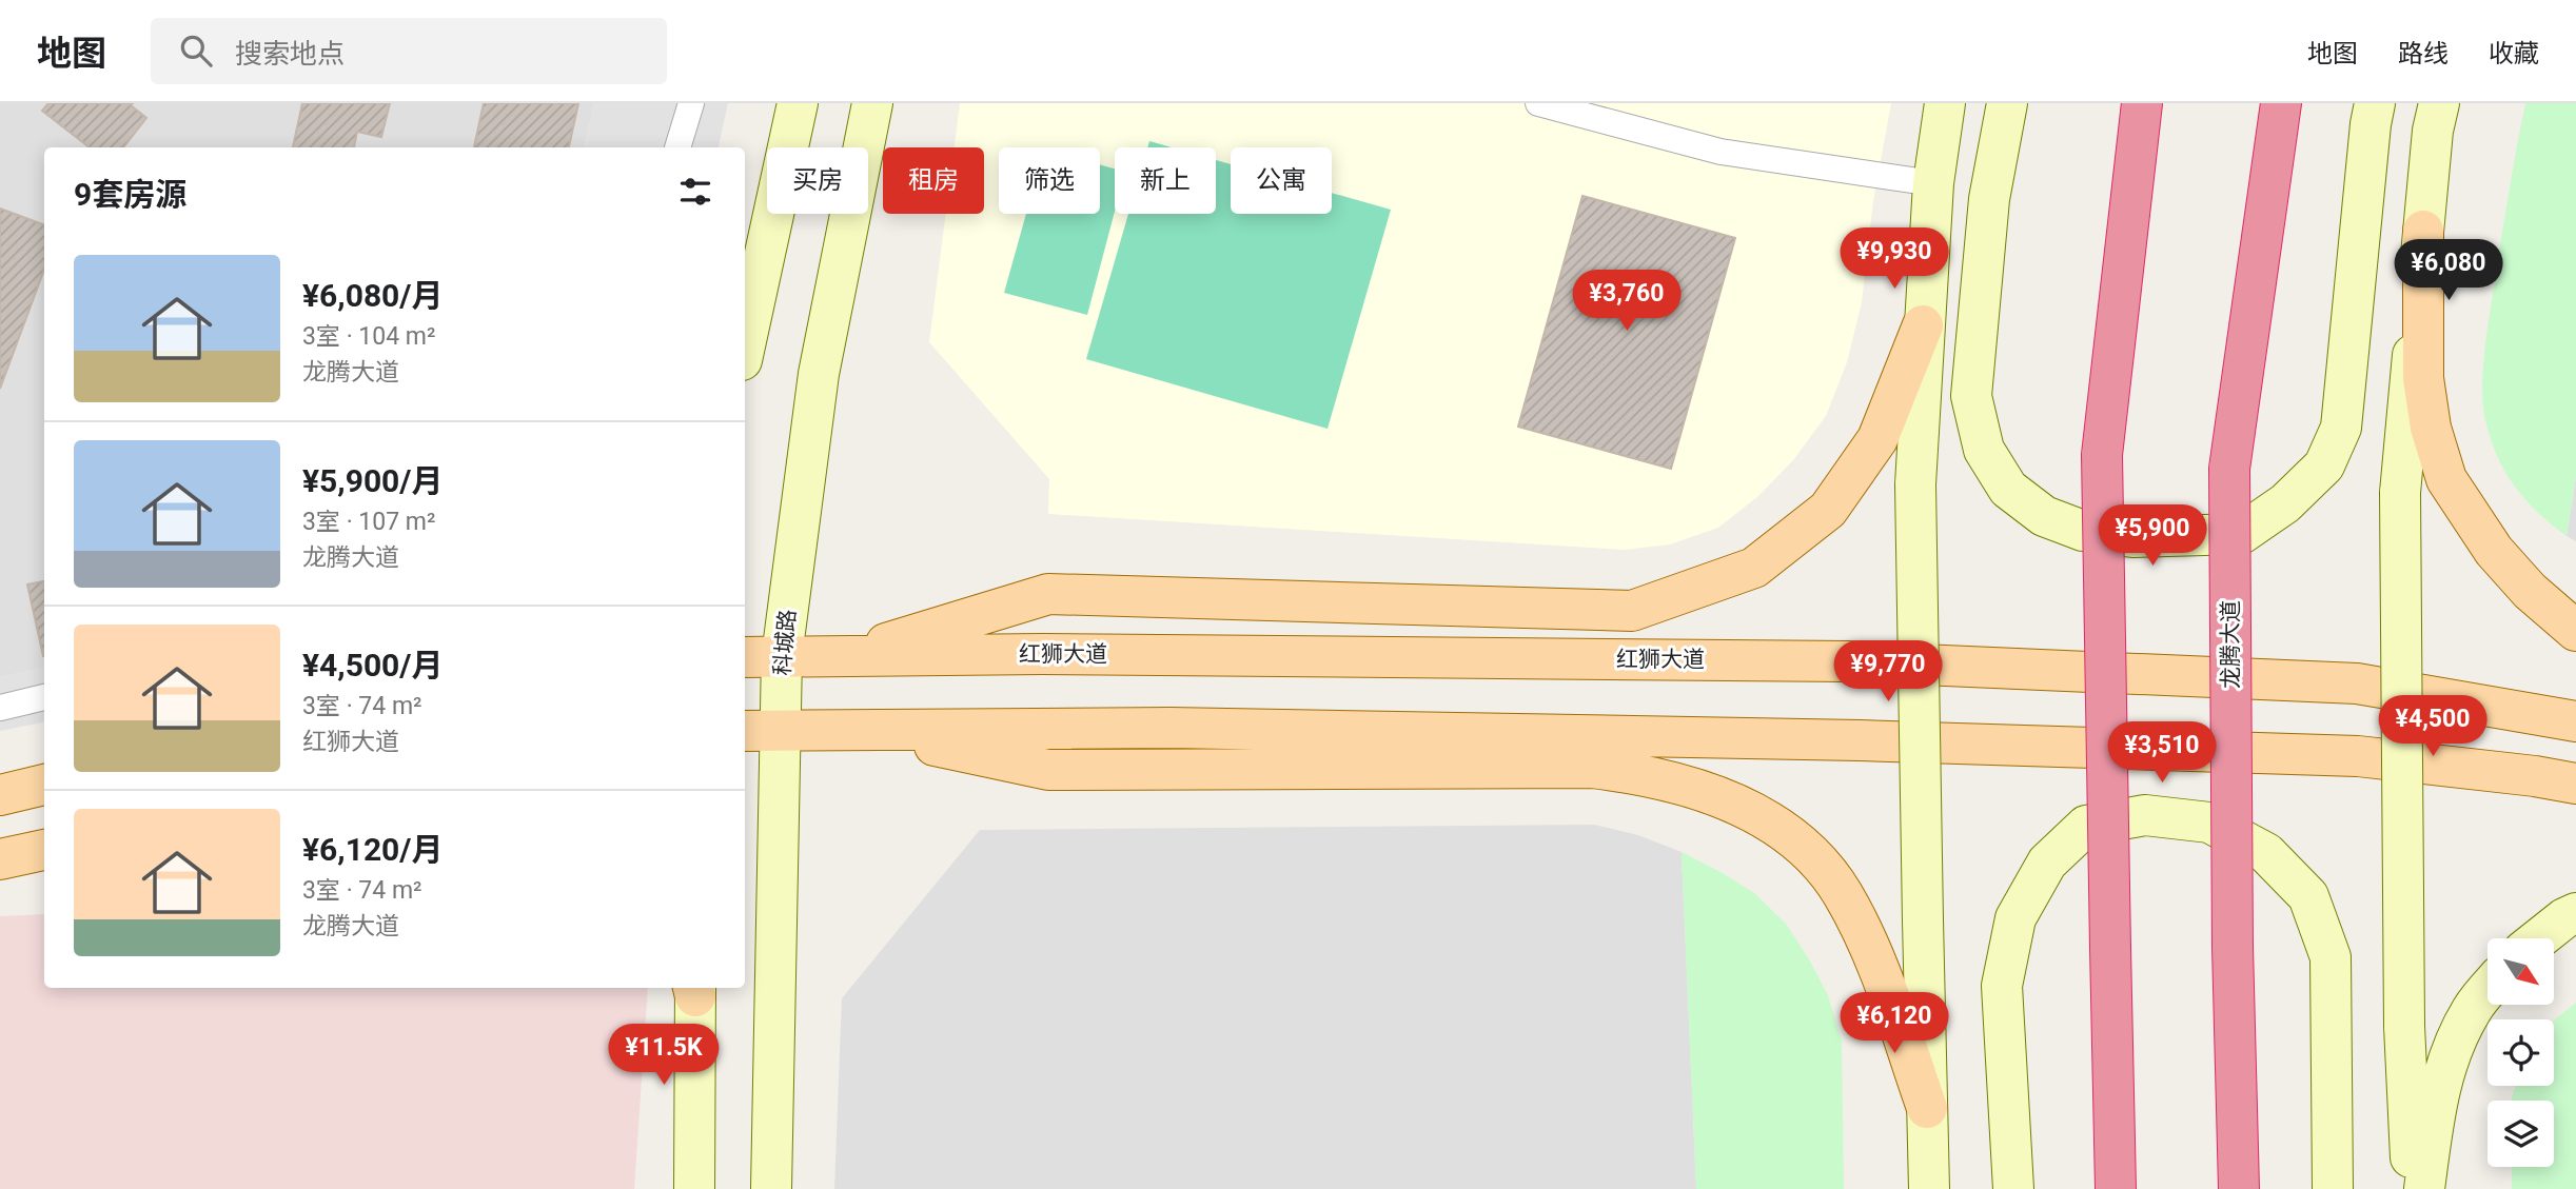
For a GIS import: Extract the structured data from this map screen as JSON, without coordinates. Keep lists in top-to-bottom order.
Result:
{
  "streets": {
    "highway": ["龙腾大道"],
    "main road": ["科城路", "红狮大道"]
  },
  "crossings": [
    ["科城路", "红狮大道"]
  ],
  "north": "bottom right",
  "page": {
    "header": "地图",
    "search": "搜索地点",
    "nav": ["地图", "路线", "收藏"],
    "chip": [
      "买房",
      "租房",
      "筛选",
      "新上",
      "公寓"
    ],
    "heading": "9套房源",
    "price": [
      "¥9,930",
      "¥6,080",
      "¥3,760",
      "¥5,900",
      "¥9,770",
      "¥4,500",
      "¥3,510",
      "¥6,120",
      "¥11.5K"
    ],
    "list": [
      {
        "name": "¥6,080/月",
        "note": "3室 · 104 m² · 龙腾大道"
      },
      {
        "name": "¥5,900/月",
        "note": "3室 · 107 m² · 龙腾大道"
      },
      {
        "name": "¥4,500/月",
        "note": "3室 · 74 m² · 红狮大道"
      },
      {
        "name": "¥6,120/月",
        "note": "3室 · 74 m² · 龙腾大道"
      }
    ]
  }
}
